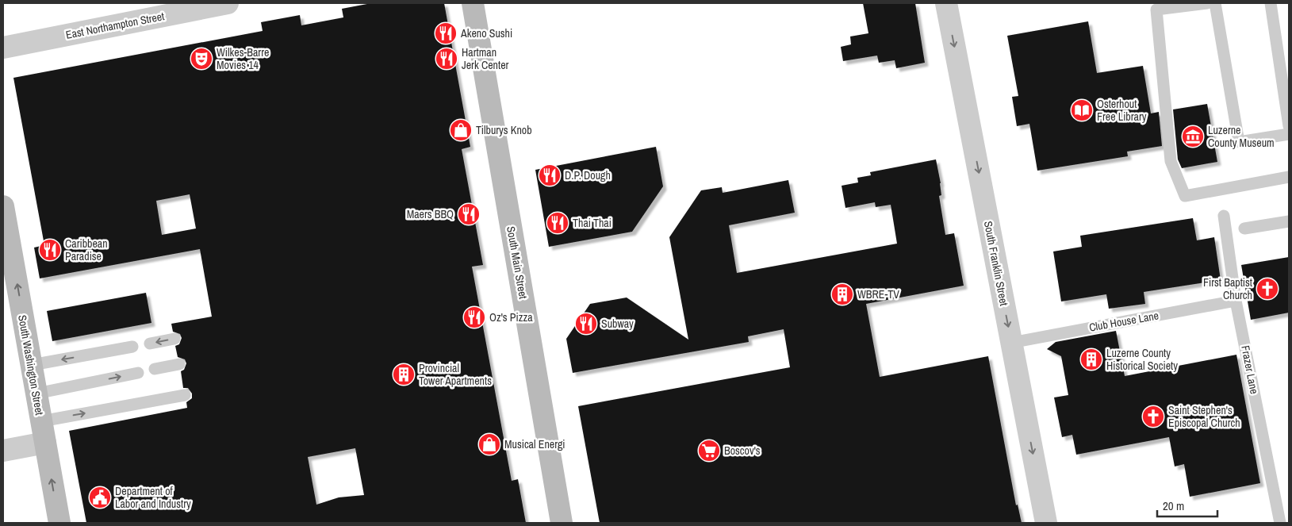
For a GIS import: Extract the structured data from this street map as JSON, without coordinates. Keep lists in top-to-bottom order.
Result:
{
  "streets": {
    "street": [
      "East Northampton Street",
      "South Main Street",
      "South Franklin Street",
      "South Washington Street"
    ],
    "lane": ["Club House Lane", "Frazer Lane"]
  },
  "crossings": [
    ["South Franklin Street", "Club House Lane"],
    ["Club House Lane", "Frazer Lane"]
  ],
  "one_way": ["South Franklin Street", "South Washington Street"],
  "places": {
    "restaurant": [
      "Akeno Sushi",
      "Hartman Jerk Center",
      "D.P. Dough",
      "Maers BBQ",
      "Thai Thai",
      "Caribbean Paradise",
      "Oz's Pizza",
      "Subway"
    ],
    "theatre": ["Wilkes-Barre Movies 14"],
    "library": ["Osterhout Free Library"],
    "shop": ["Tilburys Knob", "Musical Energi"],
    "museum": ["Luzerne County Museum"],
    "church": ["First Baptist Church", "Saint Stephen's Episcopal Church"],
    "building": ["WBRE-TV", "Luzerne County Historical Society", "Provincial Tower Apartments"],
    "supermarket": ["Boscov's"],
    "public building": ["Department of Labor and Industry"]
  },
  "scale_bar": "20 m"
}
